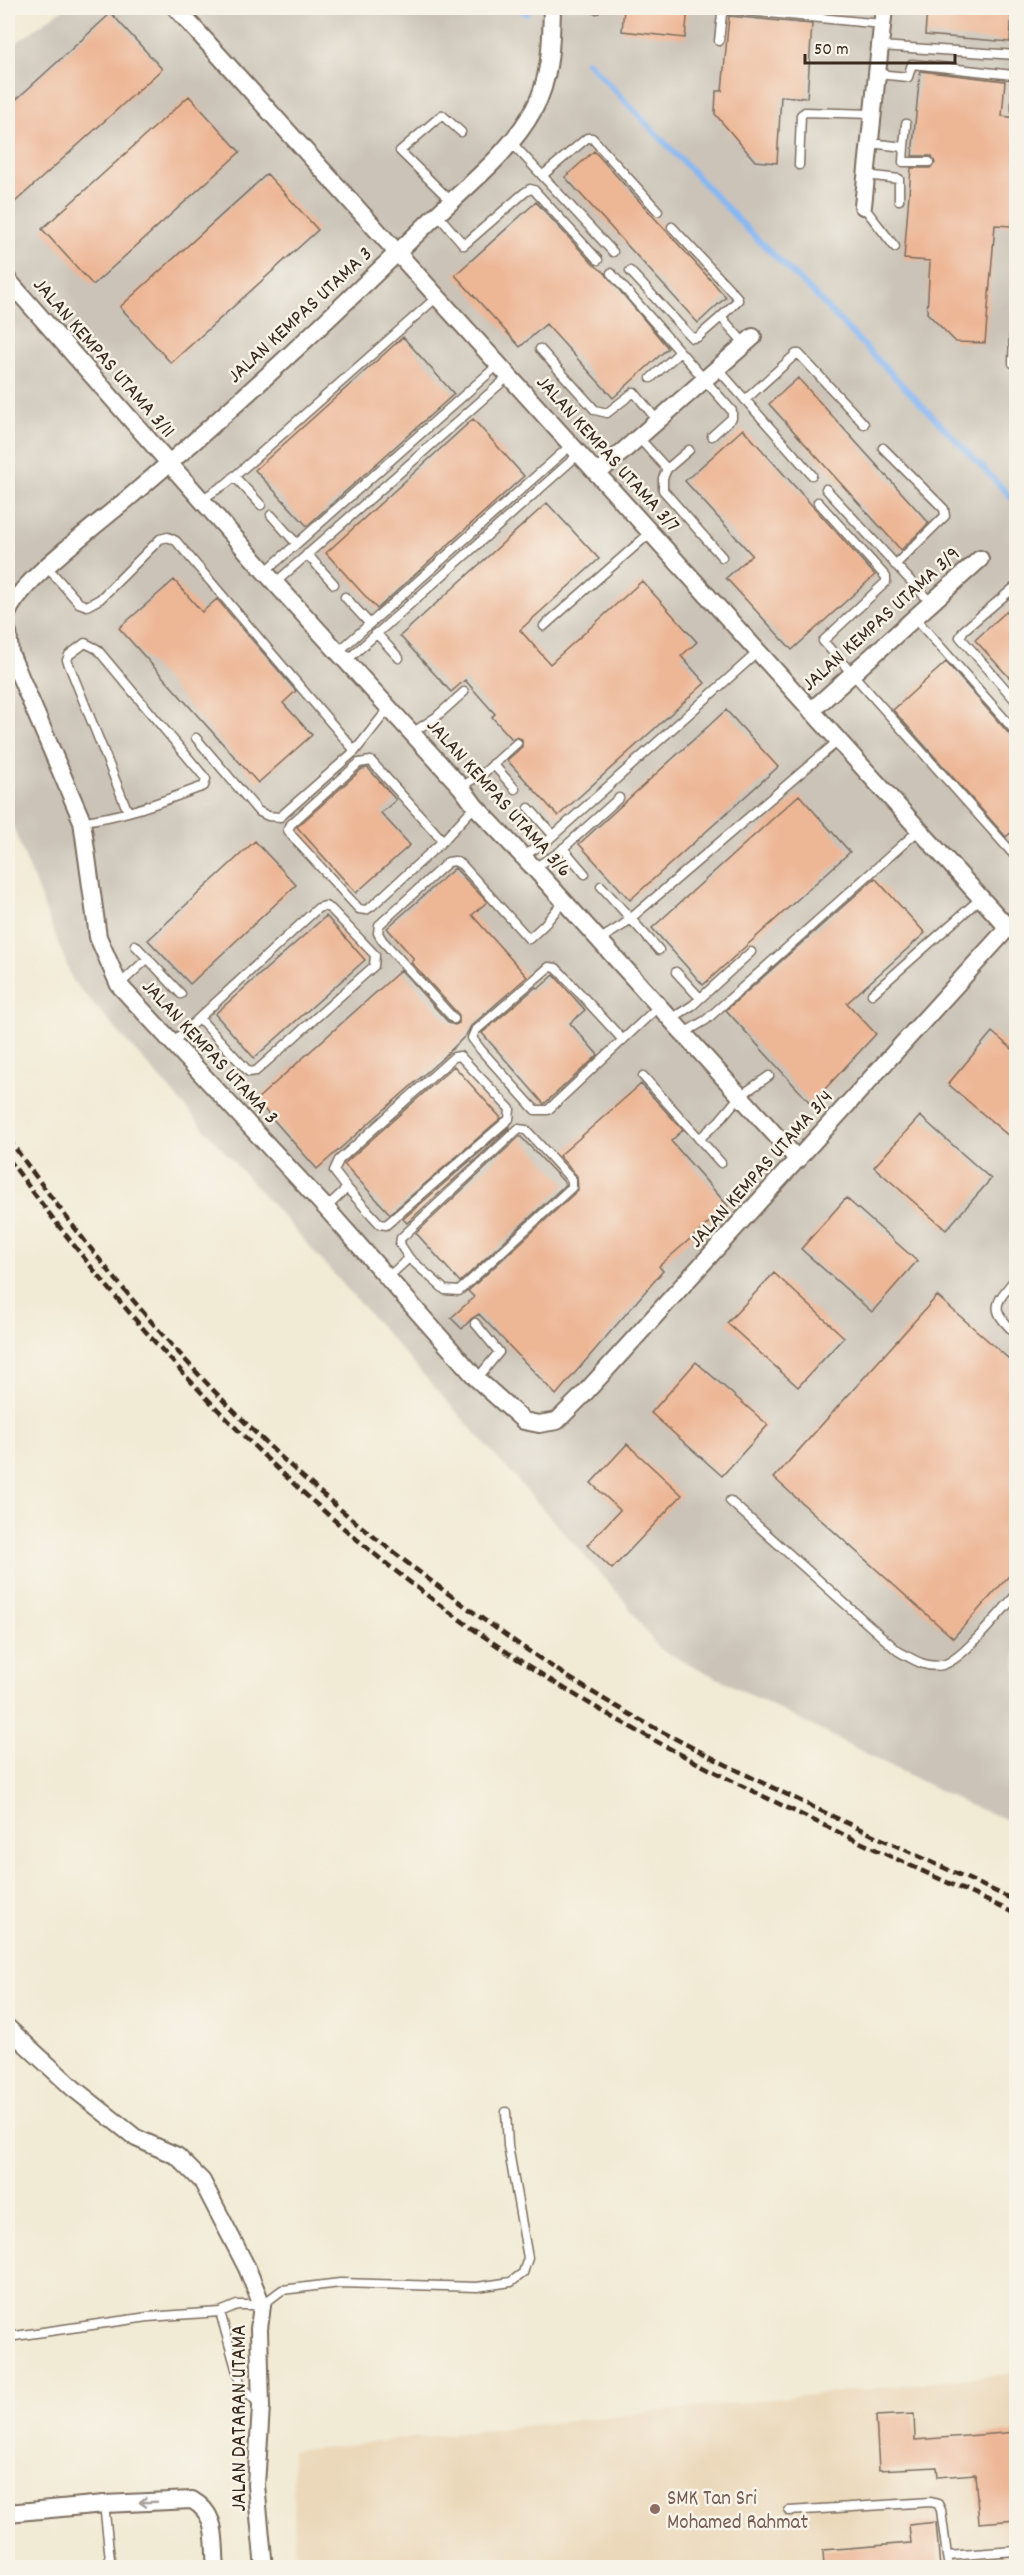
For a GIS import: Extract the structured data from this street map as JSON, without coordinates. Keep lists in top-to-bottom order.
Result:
{
  "streets": {
    "street": [
      "JALAN KEMPAS UTAMA 3",
      "JALAN KEMPAS UTAMA 3/11",
      "JALAN KEMPAS UTAMA 3/7",
      "JALAN KEMPAS UTAMA 3/9",
      "JALAN KEMPAS UTAMA 3/6",
      "JALAN KEMPAS UTAMA 3/4",
      "JALAN DATARAN UTAMA"
    ]
  },
  "crossings": [
    ["JALAN KEMPAS UTAMA 3", "JALAN KEMPAS UTAMA 3/11"],
    ["JALAN KEMPAS UTAMA 3", "JALAN KEMPAS UTAMA 3/7"],
    ["JALAN KEMPAS UTAMA 3", "JALAN KEMPAS UTAMA 3/6"],
    ["JALAN KEMPAS UTAMA 3", "JALAN KEMPAS UTAMA 3/4"],
    ["JALAN KEMPAS UTAMA 3/11", "JALAN KEMPAS UTAMA 3/6"],
    ["JALAN KEMPAS UTAMA 3/7", "JALAN KEMPAS UTAMA 3/9"],
    ["JALAN KEMPAS UTAMA 3/7", "JALAN KEMPAS UTAMA 3/4"],
    ["JALAN KEMPAS UTAMA 3/6", "JALAN KEMPAS UTAMA 3/4"]
  ],
  "places": ["SMK Tan Sri Mohamed Rahmat"],
  "scale_bar": "50 m"
}
